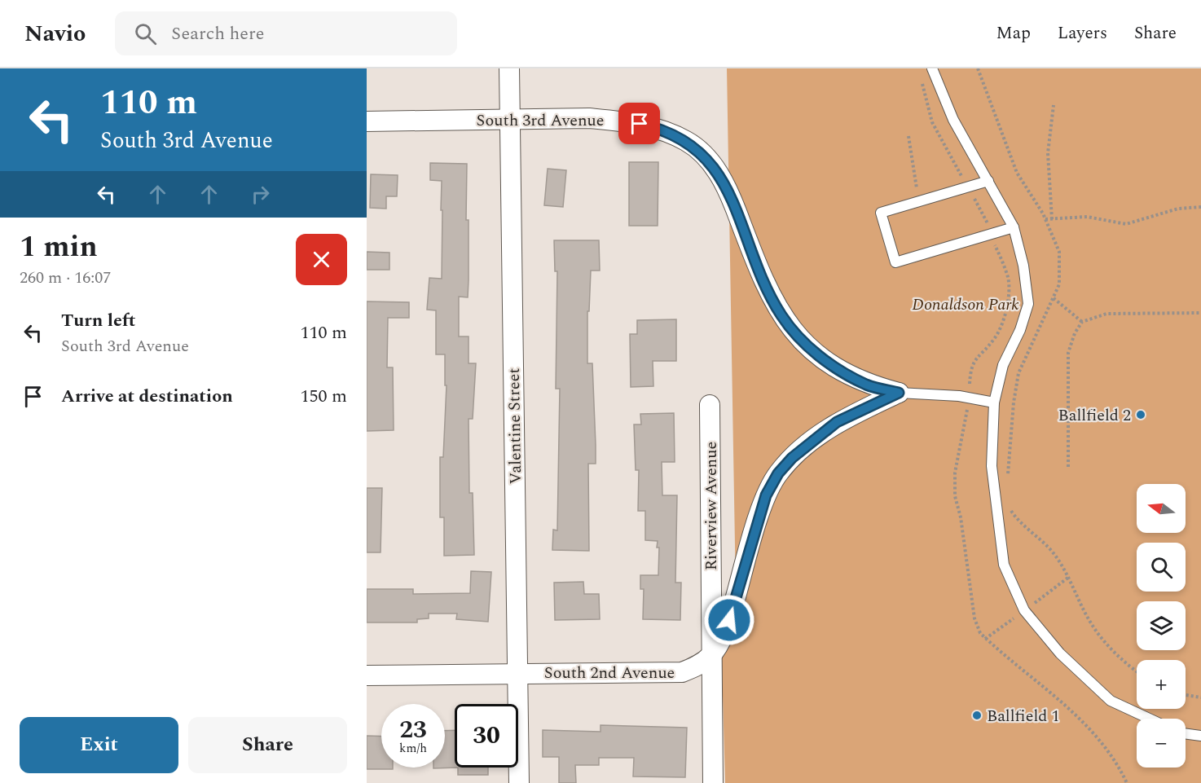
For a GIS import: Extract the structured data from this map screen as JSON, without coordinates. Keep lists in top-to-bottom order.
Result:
{
  "streets": {
    "street": [
      "South 3rd Avenue",
      "Valentine Street",
      "Riverview Avenue",
      "South 2nd Avenue"
    ]
  },
  "crossings": [
    ["South 3rd Avenue", "Valentine Street"],
    ["South 3rd Avenue", "South 2nd Avenue"],
    ["Valentine Street", "South 2nd Avenue"],
    ["Riverview Avenue", "South 2nd Avenue"]
  ],
  "parks": ["Donaldson Park"],
  "places": ["Ballfield 2", "Ballfield 1"],
  "north": "left",
  "page": {
    "header": "Navio",
    "search": "Search here",
    "nav": ["Map", "Layers", "Share"],
    "turn": ["110 m", "South 3rd Avenue"],
    "heading": ["1 min", "260 m · 16:07"],
    "list": [
      {
        "name": "Turn left",
        "note": "South 3rd Avenue",
        "value": "110 m"
      },
      {
        "name": "Arrive at destination",
        "value": "150 m"
      }
    ],
    "map_buttons": ["+", "−"],
    "speed": "23 km/h",
    "limit": "30",
    "buttons": ["Exit", "Share"]
  }
}
